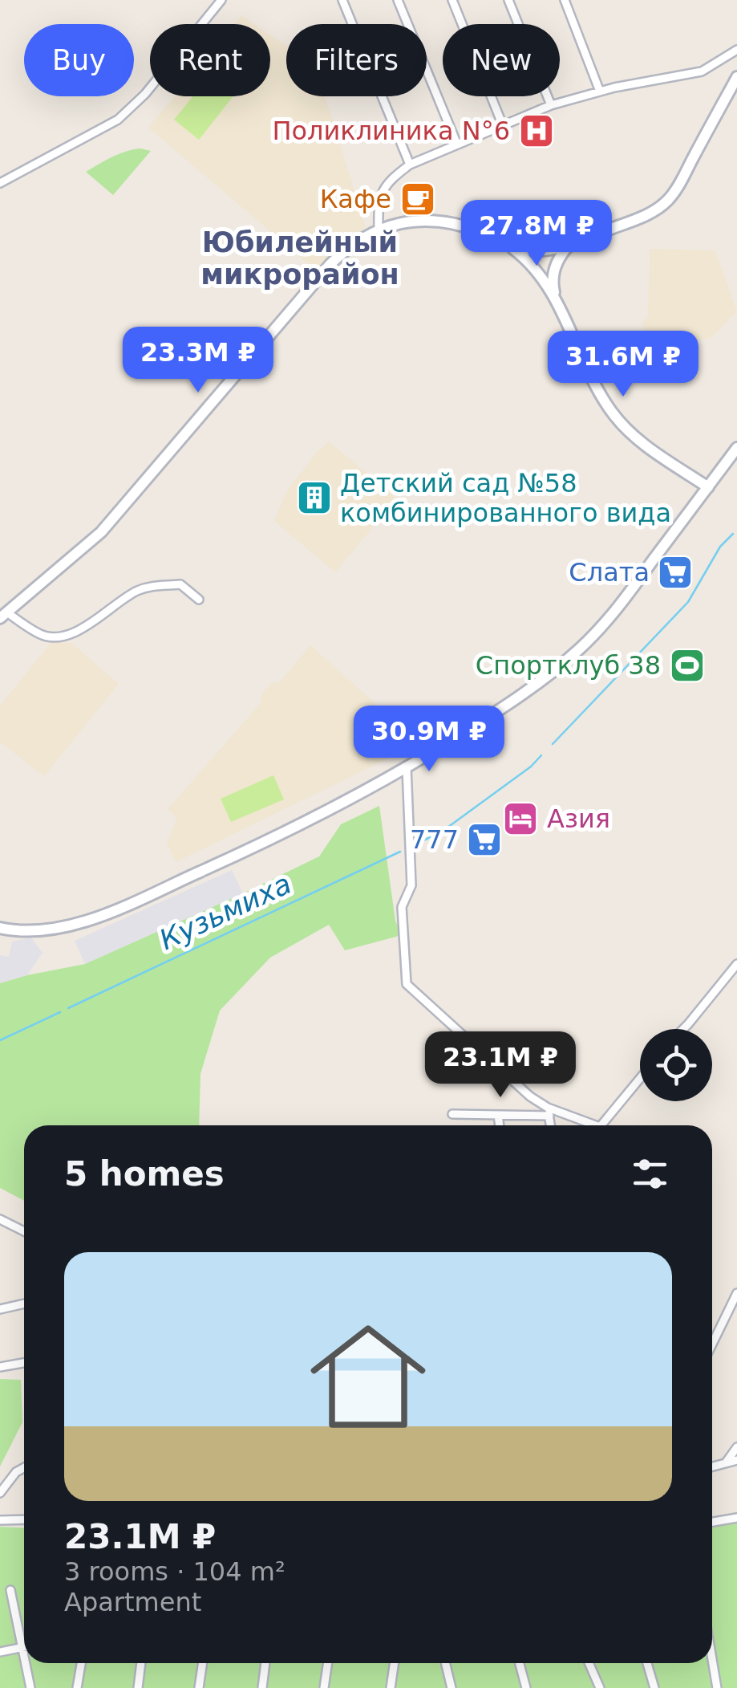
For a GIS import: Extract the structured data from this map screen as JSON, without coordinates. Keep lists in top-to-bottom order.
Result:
{
  "districts": ["Юбилейный микрорайон"],
  "water": ["Кузьмиха"],
  "places": {
    "hospital": ["Поликлиника N°6"],
    "cafe": ["Кафе"],
    "building": ["Детский сад №58 комбинированного вида"],
    "supermarket": ["Слата", "777"],
    "sports": ["Спортклуб 38"],
    "hotel": ["Азия"]
  },
  "page": {
    "chip": [
      "Buy",
      "Rent",
      "Filters",
      "New"
    ],
    "price": [
      "27.8M ₽",
      "23.3M ₽",
      "31.6M ₽",
      "30.9M ₽",
      "23.1M ₽"
    ],
    "heading": "5 homes",
    "list": [
      {
        "name": "23.1M ₽",
        "note": "3 rooms · 104 m² · Apartment"
      }
    ]
  }
}
